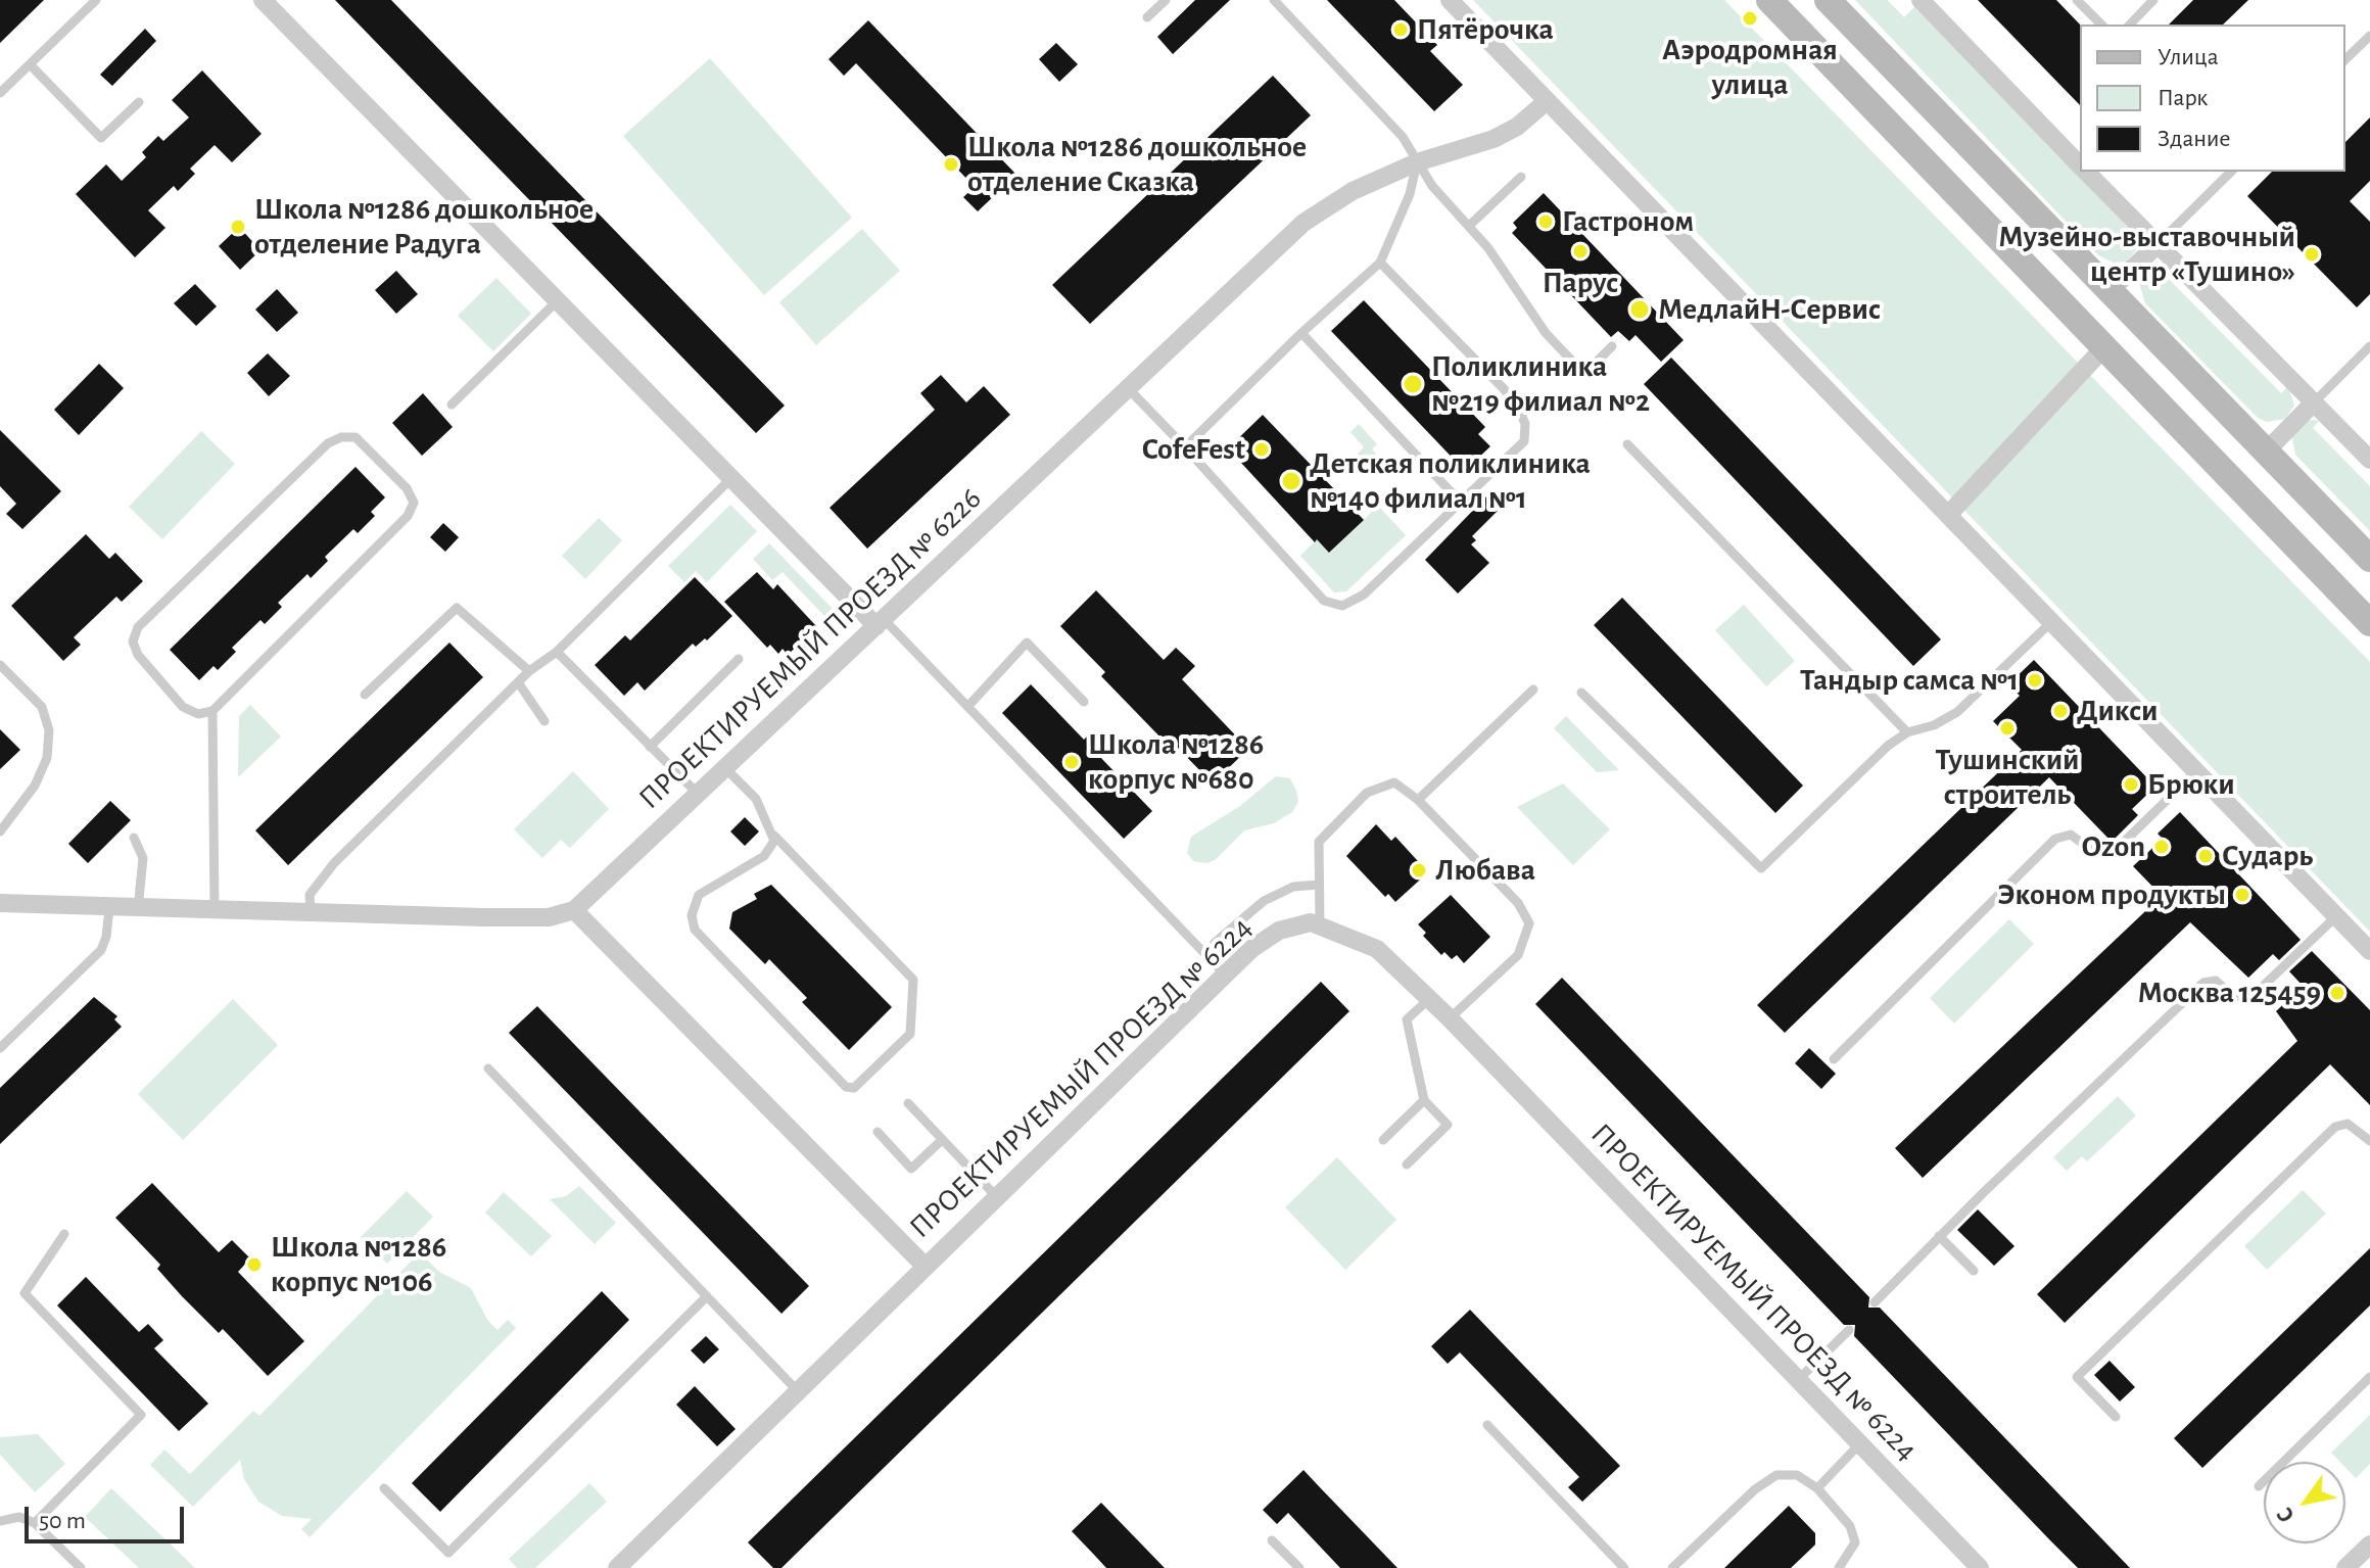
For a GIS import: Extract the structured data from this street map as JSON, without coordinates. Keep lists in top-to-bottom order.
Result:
{
  "streets": {
    "street": ["ПРОЕКТИРУЕМЫЙ ПРОЕЗД № 6226", "ПРОЕКТИРУЕМЫЙ ПРОЕЗД № 6224"]
  },
  "places": [
    "Аэродромная улица",
    "Пятёрочка",
    "Школа №1286 дошкольное отделение Сказка",
    "Гастроном",
    "Школа №1286 дошкольное отделение Радуга",
    "Парус",
    "Музейно-выставочный центр «Тушино»",
    "МедлайН-Сервис",
    "Поликлиника №219 филиал №2",
    "CofeFest",
    "Детская поликлиника №140 филиал №1",
    "Тандыр самса №1",
    "Дикси",
    "Тушинский строитель",
    "Школа №1286 корпус №680",
    "Брюки",
    "Ozon",
    "Сударь",
    "Любава",
    "Эконом продукты",
    "Москва 125459",
    "Школа №1286 корпус №106"
  ],
  "legend": ["Улица", "Парк", "Здание"],
  "scale_bar": "50 m",
  "north": "bottom left"
}
